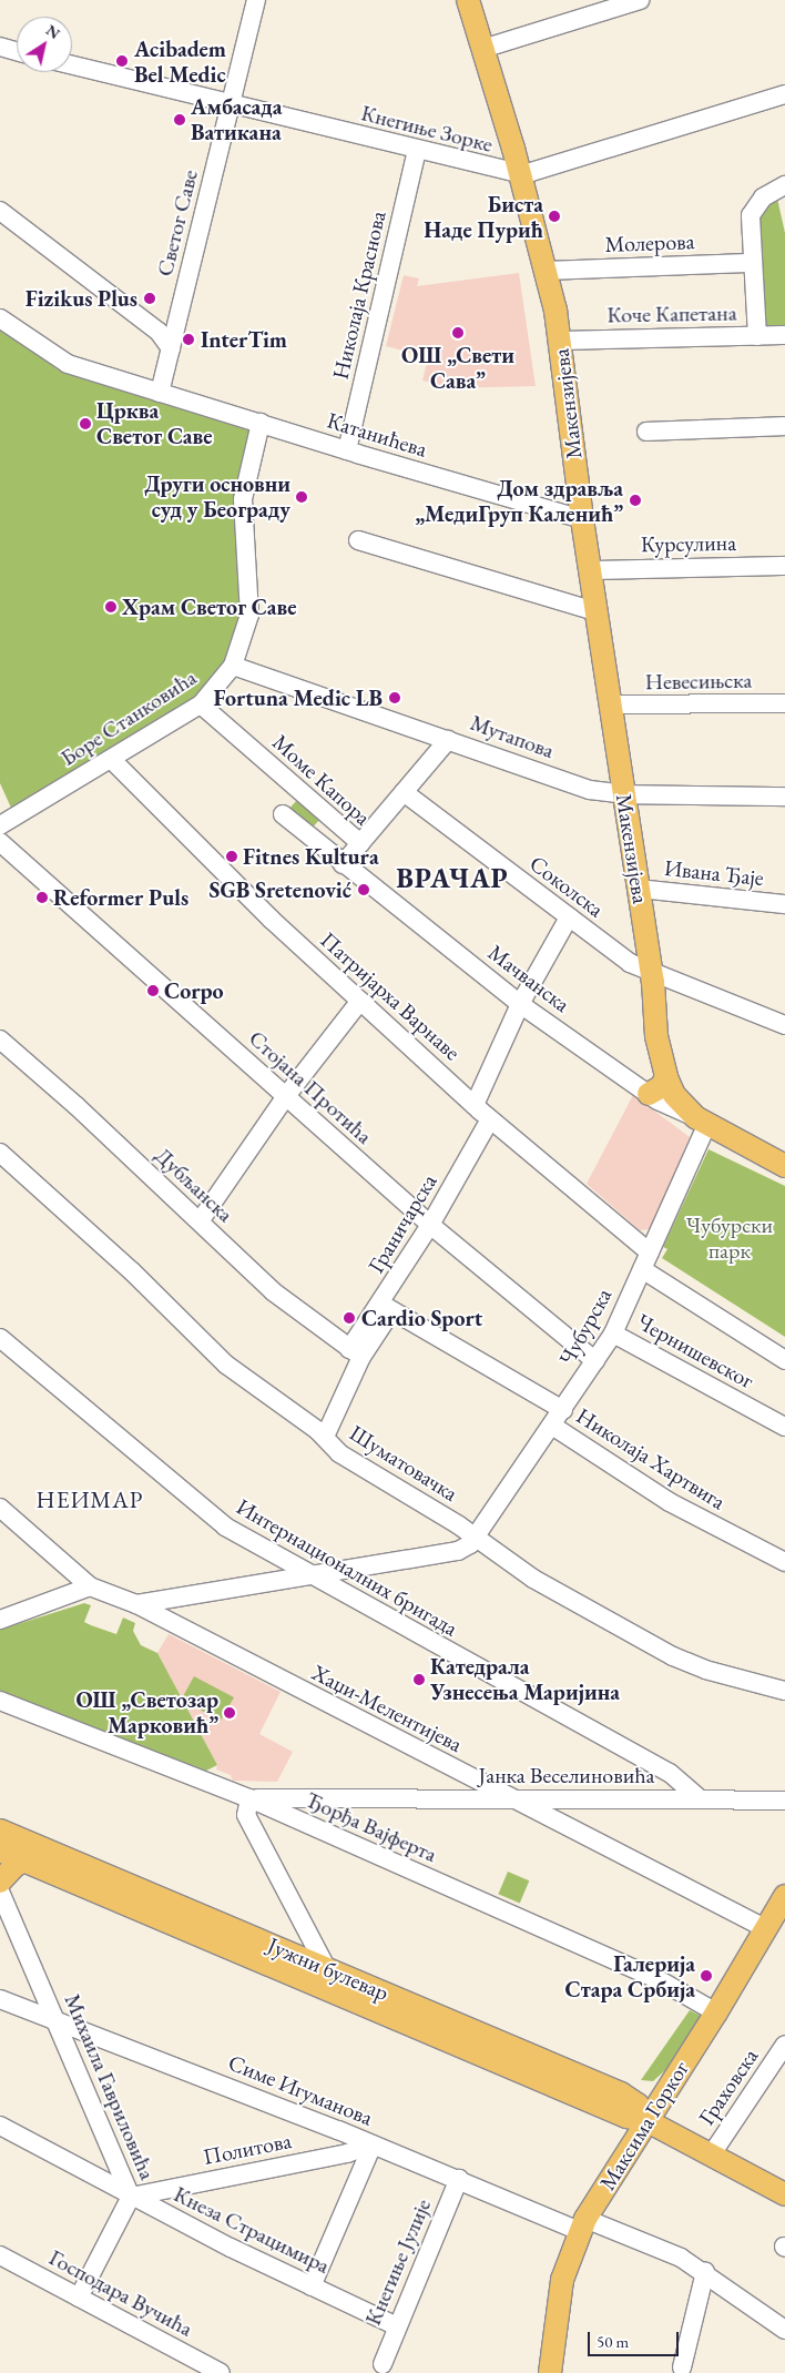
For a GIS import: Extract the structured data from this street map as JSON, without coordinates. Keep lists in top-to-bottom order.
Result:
{
  "streets": {
    "main road": ["Макензијева", "Јужни булевар", "Максима Горког"],
    "street": [
      "Кнегиње Зорке",
      "Светог Саве",
      "Молерова",
      "Николаја Краснова",
      "Коче Капетана",
      "Катанићева",
      "Курсулина",
      "Невесињска",
      "Боре Станковића",
      "Мутапова",
      "Моме Капора",
      "Ивана Ђаје",
      "Соколска",
      "Мачванска",
      "Патријарха Варнаве",
      "Стојана Протића",
      "Дубљанска",
      "Граничарска",
      "Чубурска",
      "Чернишевског",
      "Николаја Хартвига",
      "Шуматовачка",
      "Интернационалних бригада",
      "Хаџи-Мелентијева",
      "Јанка Веселиновића",
      "Ђорђа Вајферта",
      "Михаила Гавриловића",
      "Граховска",
      "Симе Игуманова",
      "Политова",
      "Кнеза Страцимира",
      "Кнегиње Јулије",
      "Господара Вучића"
    ]
  },
  "crossings": [
    ["Кнегиње Зорке", "Светог Саве"],
    ["Кнегиње Зорке", "Николаја Краснова"],
    ["Кнегиње Зорке", "Макензијева"],
    ["Светог Саве", "Катанићева"],
    ["Молерова", "Макензијева"],
    ["Николаја Краснова", "Катанићева"],
    ["Коче Капетана", "Макензијева"],
    ["Макензијева", "Катанићева"],
    ["Макензијева", "Курсулина"],
    ["Макензијева", "Невесињска"],
    ["Макензијева", "Мутапова"],
    ["Макензијева", "Ивана Ђаје"],
    ["Макензијева", "Соколска"],
    ["Макензијева", "Мачванска"],
    ["Макензијева", "Чубурска"],
    ["Катанићева", "Боре Станковића"],
    ["Боре Станковића", "Мутапова"],
    ["Боре Станковића", "Моме Капора"],
    ["Боре Станковића", "Патријарха Варнаве"],
    ["Моме Капора", "Мачванска"],
    ["Мачванска", "Чубурска"],
    ["Патријарха Варнаве", "Граничарска"],
    ["Патријарха Варнаве", "Чубурска"],
    ["Стојана Протића", "Граничарска"],
    ["Стојана Протића", "Чубурска"],
    ["Дубљанска", "Граничарска"],
    ["Граничарска", "Шуматовачка"],
    ["Чубурска", "Чернишевског"],
    ["Чубурска", "Николаја Хартвига"],
    ["Чубурска", "Шуматовачка"],
    ["Интернационалних бригада", "Јанка Веселиновића"],
    ["Хаџи-Мелентијева", "Јанка Веселиновића"],
    ["Хаџи-Мелентијева", "Максима Горког"],
    ["Јанка Веселиновића", "Ђорђа Вајферта"],
    ["Ђорђа Вајферта", "Максима Горког"],
    ["Јужни булевар", "Граховска"],
    ["Јужни булевар", "Максима Горког"],
    ["Михаила Гавриловића", "Симе Игуманова"],
    ["Михаила Гавриловића", "Политова"],
    ["Михаила Гавриловића", "Кнеза Страцимира"],
    ["Михаила Гавриловића", "Господара Вучића"],
    ["Симе Игуманова", "Максима Горког"],
    ["Симе Игуманова", "Политова"],
    ["Симе Игуманова", "Кнегиње Јулије"],
    ["Политова", "Кнеза Страцимира"],
    ["Кнеза Страцимира", "Кнегиње Јулије"]
  ],
  "districts": ["ВРАЧАР", "НЕИМАР"],
  "parks": ["Чубурски парк"],
  "places": [
    "Acibadem Bel Medic",
    "Амбасада Ватикана",
    "Биста Наде Пурић",
    "Fizikus Plus",
    "ОШ „Свети Сава”",
    "InterTim",
    "Црква Светог Саве",
    "Други основни суд у Београду",
    "Дом здравља „МедиГруп Каленић”",
    "Храм Светог Саве",
    "Fortuna Medic LB",
    "Fitnes Kultura",
    "SGB Sretenović",
    "Reformer Puls",
    "Corpo",
    "Cardio Sport",
    "Катедрала Узнесења Маријина",
    "ОШ „Светозар Марковић”",
    "Галерија Стара Србија"
  ],
  "scale_bar": "50 m",
  "north": "top right"
}
